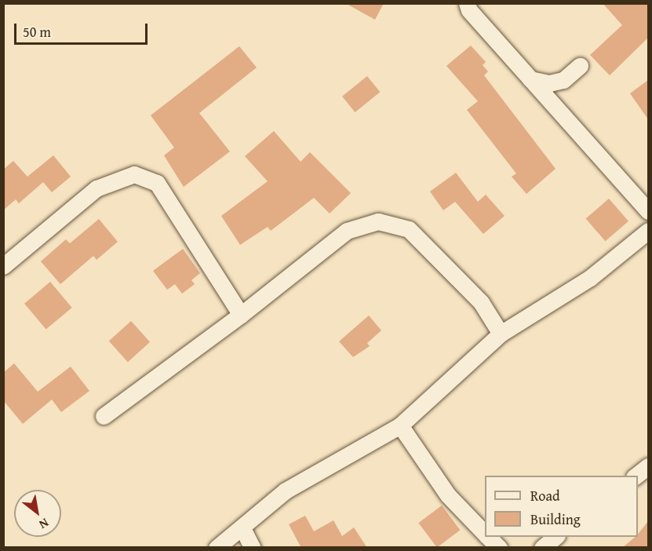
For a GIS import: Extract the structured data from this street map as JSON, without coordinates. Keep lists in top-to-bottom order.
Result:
{
  "legend": ["Road", "Building"],
  "scale_bar": "50 m",
  "north": "bottom right"
}
